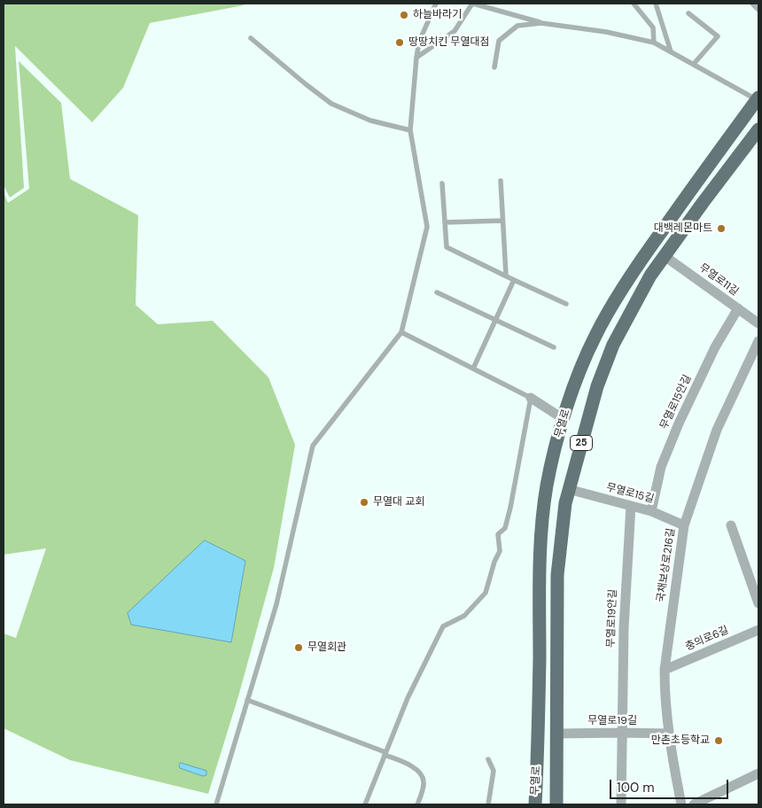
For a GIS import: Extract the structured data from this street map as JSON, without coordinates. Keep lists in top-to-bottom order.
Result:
{
  "streets": {
    "main road": ["무열로", "25"],
    "street": [
      "무열로11길",
      "무열로15안길",
      "무열로15길",
      "국채보상로216길",
      "무열로19안길",
      "충의로6길",
      "무열로19길"
    ]
  },
  "crossings": [
    ["무열로11길", "무열로15안길"],
    ["무열로11길", "무열로"],
    ["무열로15안길", "무열로15길"],
    ["무열로", "무열로15길"],
    ["무열로", "무열로19길"],
    ["무열로15길", "국채보상로216길"],
    ["무열로15길", "무열로19안길"],
    ["국채보상로216길", "충의로6길"],
    ["국채보상로216길", "무열로19길"],
    ["무열로19안길", "무열로19길"]
  ],
  "places": [
    "하늘바라기",
    "땅땅치킨 무열대점",
    "대백레몬마트",
    "무열대 교회",
    "무열회관",
    "만촌초등학교"
  ],
  "scale_bar": "100 m"
}
